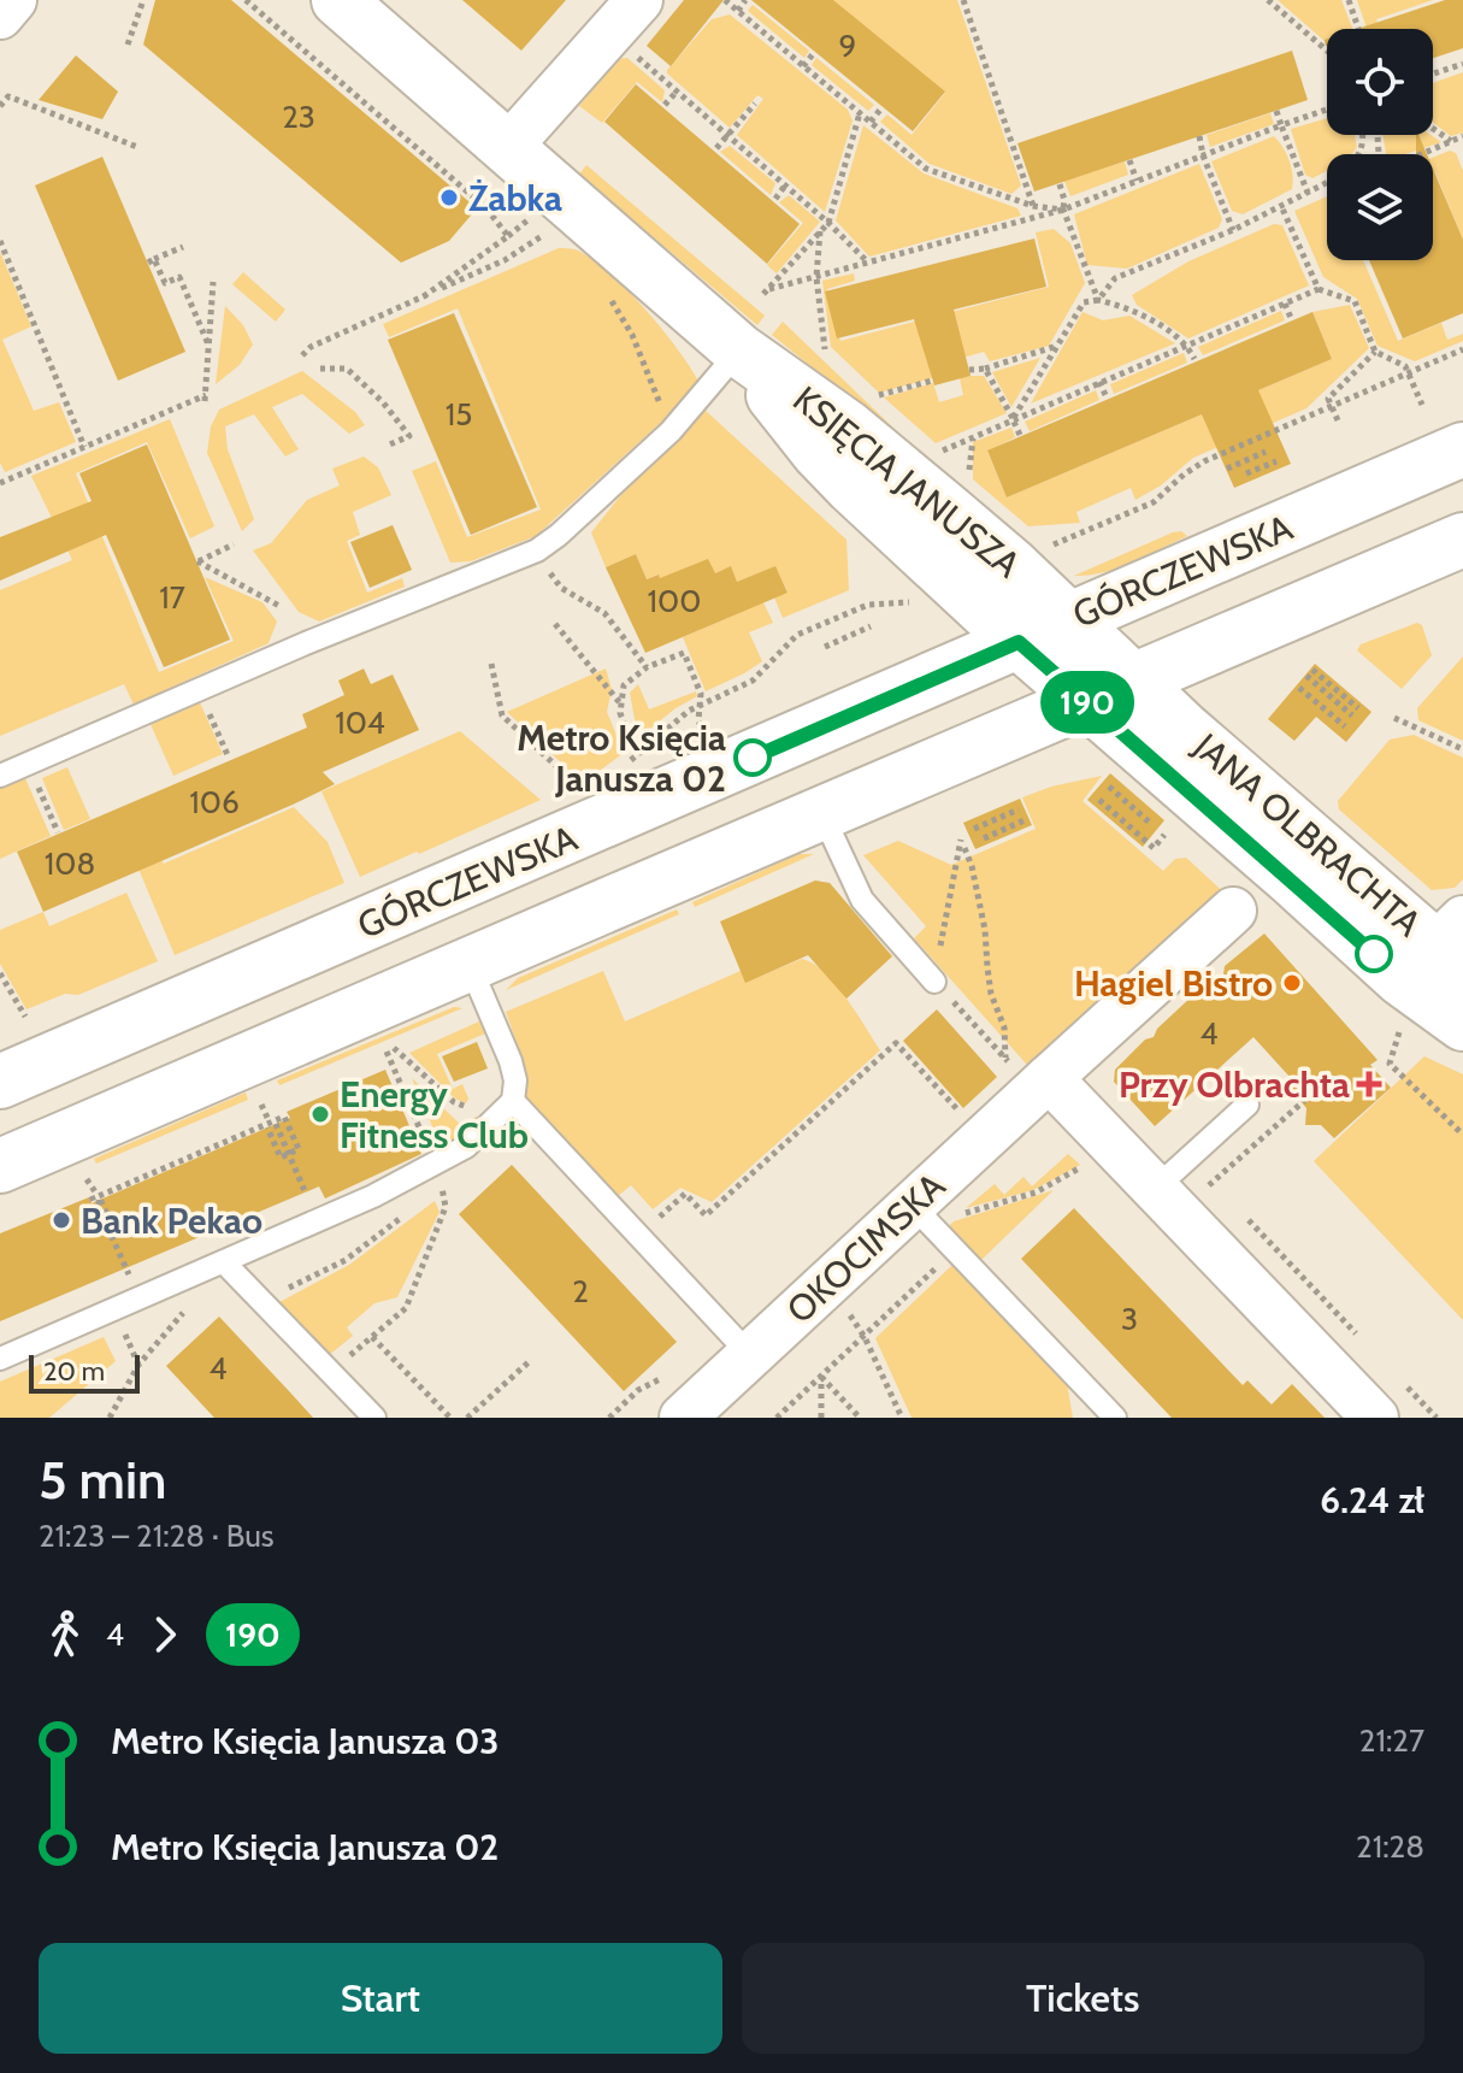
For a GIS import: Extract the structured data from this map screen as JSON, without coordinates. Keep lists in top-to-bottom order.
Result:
{
  "streets": {
    "main road": ["KSIĘCIA JANUSZA", "GÓRCZEWSKA", "JANA OLBRACHTA"],
    "street": ["OKOCIMSKA"]
  },
  "crossings": [
    ["KSIĘCIA JANUSZA", "GÓRCZEWSKA"],
    ["KSIĘCIA JANUSZA", "JANA OLBRACHTA"],
    ["GÓRCZEWSKA", "JANA OLBRACHTA"]
  ],
  "places": {
    "other": [
      "Żabka",
      "Metro Księcia Janusza 02",
      "Hagiel Bistro",
      "Energy Fitness Club",
      "Bank Pekao"
    ],
    "health": ["Przy Olbrachta"]
  },
  "lines": ["bus line 190"],
  "house_numbers": [
    "9",
    "23",
    "15",
    "17",
    "100",
    "104",
    "106",
    "108",
    "4",
    "2",
    "3",
    "4"
  ],
  "scale_bar": "20 m",
  "page": {
    "on_map": "190",
    "scale": "20 m",
    "heading": ["5 min", "21:23 – 21:28 · Bus", "6.24 zł"],
    "legs": ["4", "190"],
    "list": [
      {
        "name": "Metro Księcia Janusza 03",
        "value": "21:27"
      },
      {
        "name": "Metro Księcia Janusza 02",
        "value": "21:28"
      }
    ],
    "buttons": ["Start", "Tickets"]
  }
}
